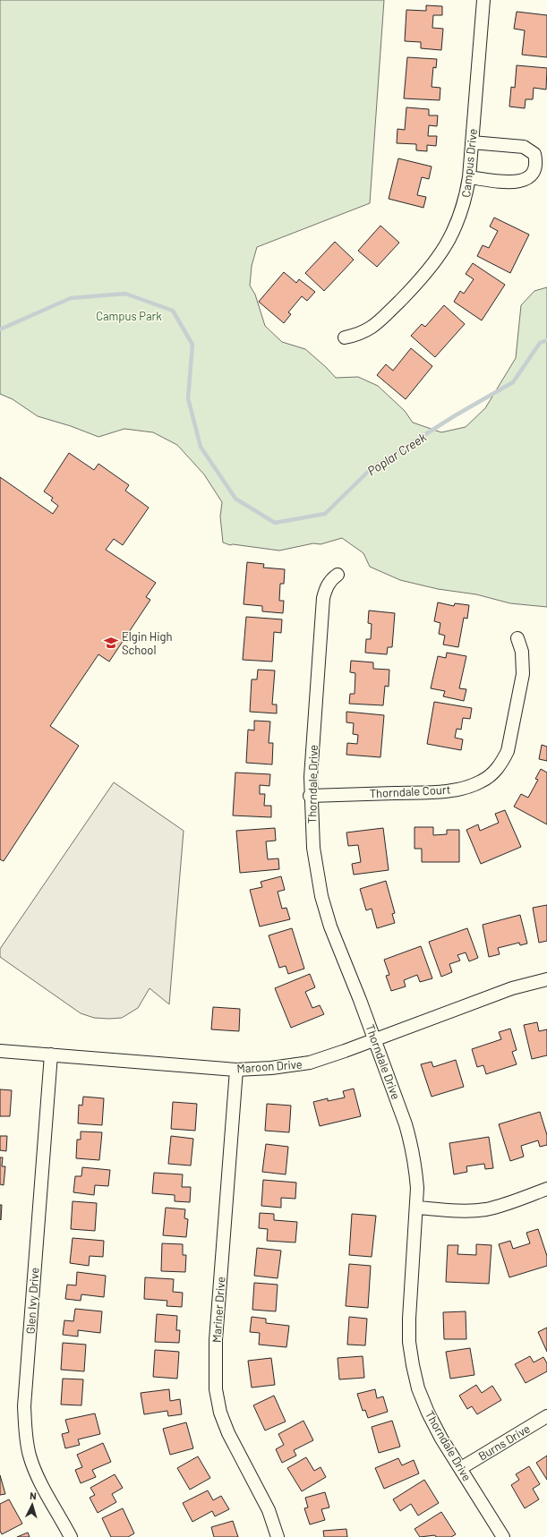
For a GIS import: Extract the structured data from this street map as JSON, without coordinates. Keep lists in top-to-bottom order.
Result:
{
  "streets": {
    "street": [
      "Campus Drive",
      "Thorndale Drive",
      "Thorndale Court",
      "Maroon Drive",
      "Glen Ivy Drive",
      "Mariner Drive",
      "Burns Drive"
    ]
  },
  "crossings": [
    ["Thorndale Drive", "Thorndale Court"],
    ["Thorndale Drive", "Maroon Drive"],
    ["Thorndale Drive", "Burns Drive"],
    ["Maroon Drive", "Glen Ivy Drive"],
    ["Maroon Drive", "Mariner Drive"]
  ],
  "water": ["Poplar Creek"],
  "parks": ["Campus Park"],
  "places": {
    "school or university": ["Elgin High School"]
  },
  "north": "top"
}
